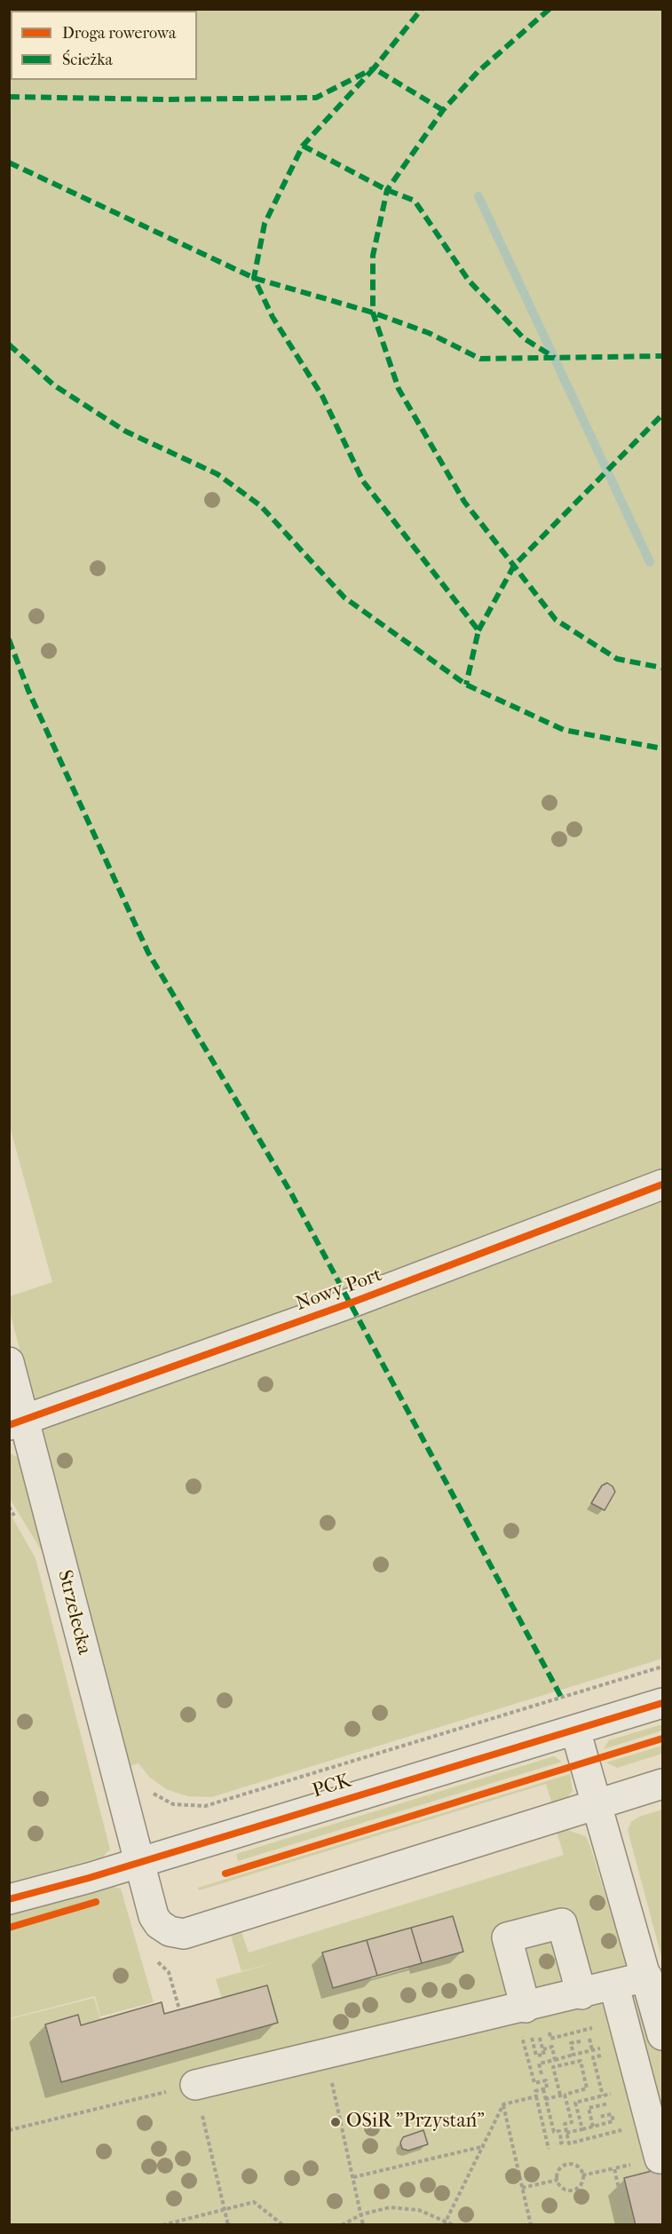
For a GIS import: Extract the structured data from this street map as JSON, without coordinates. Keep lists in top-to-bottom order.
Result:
{
  "streets": {
    "street": ["Nowy Port", "Strzelecka", "PCK"]
  },
  "crossings": [
    ["Nowy Port", "Strzelecka"],
    ["Strzelecka", "PCK"]
  ],
  "places": ["OSiR \"Przystań\""],
  "legend": ["Droga rowerowa", "Ścieżka"]
}
